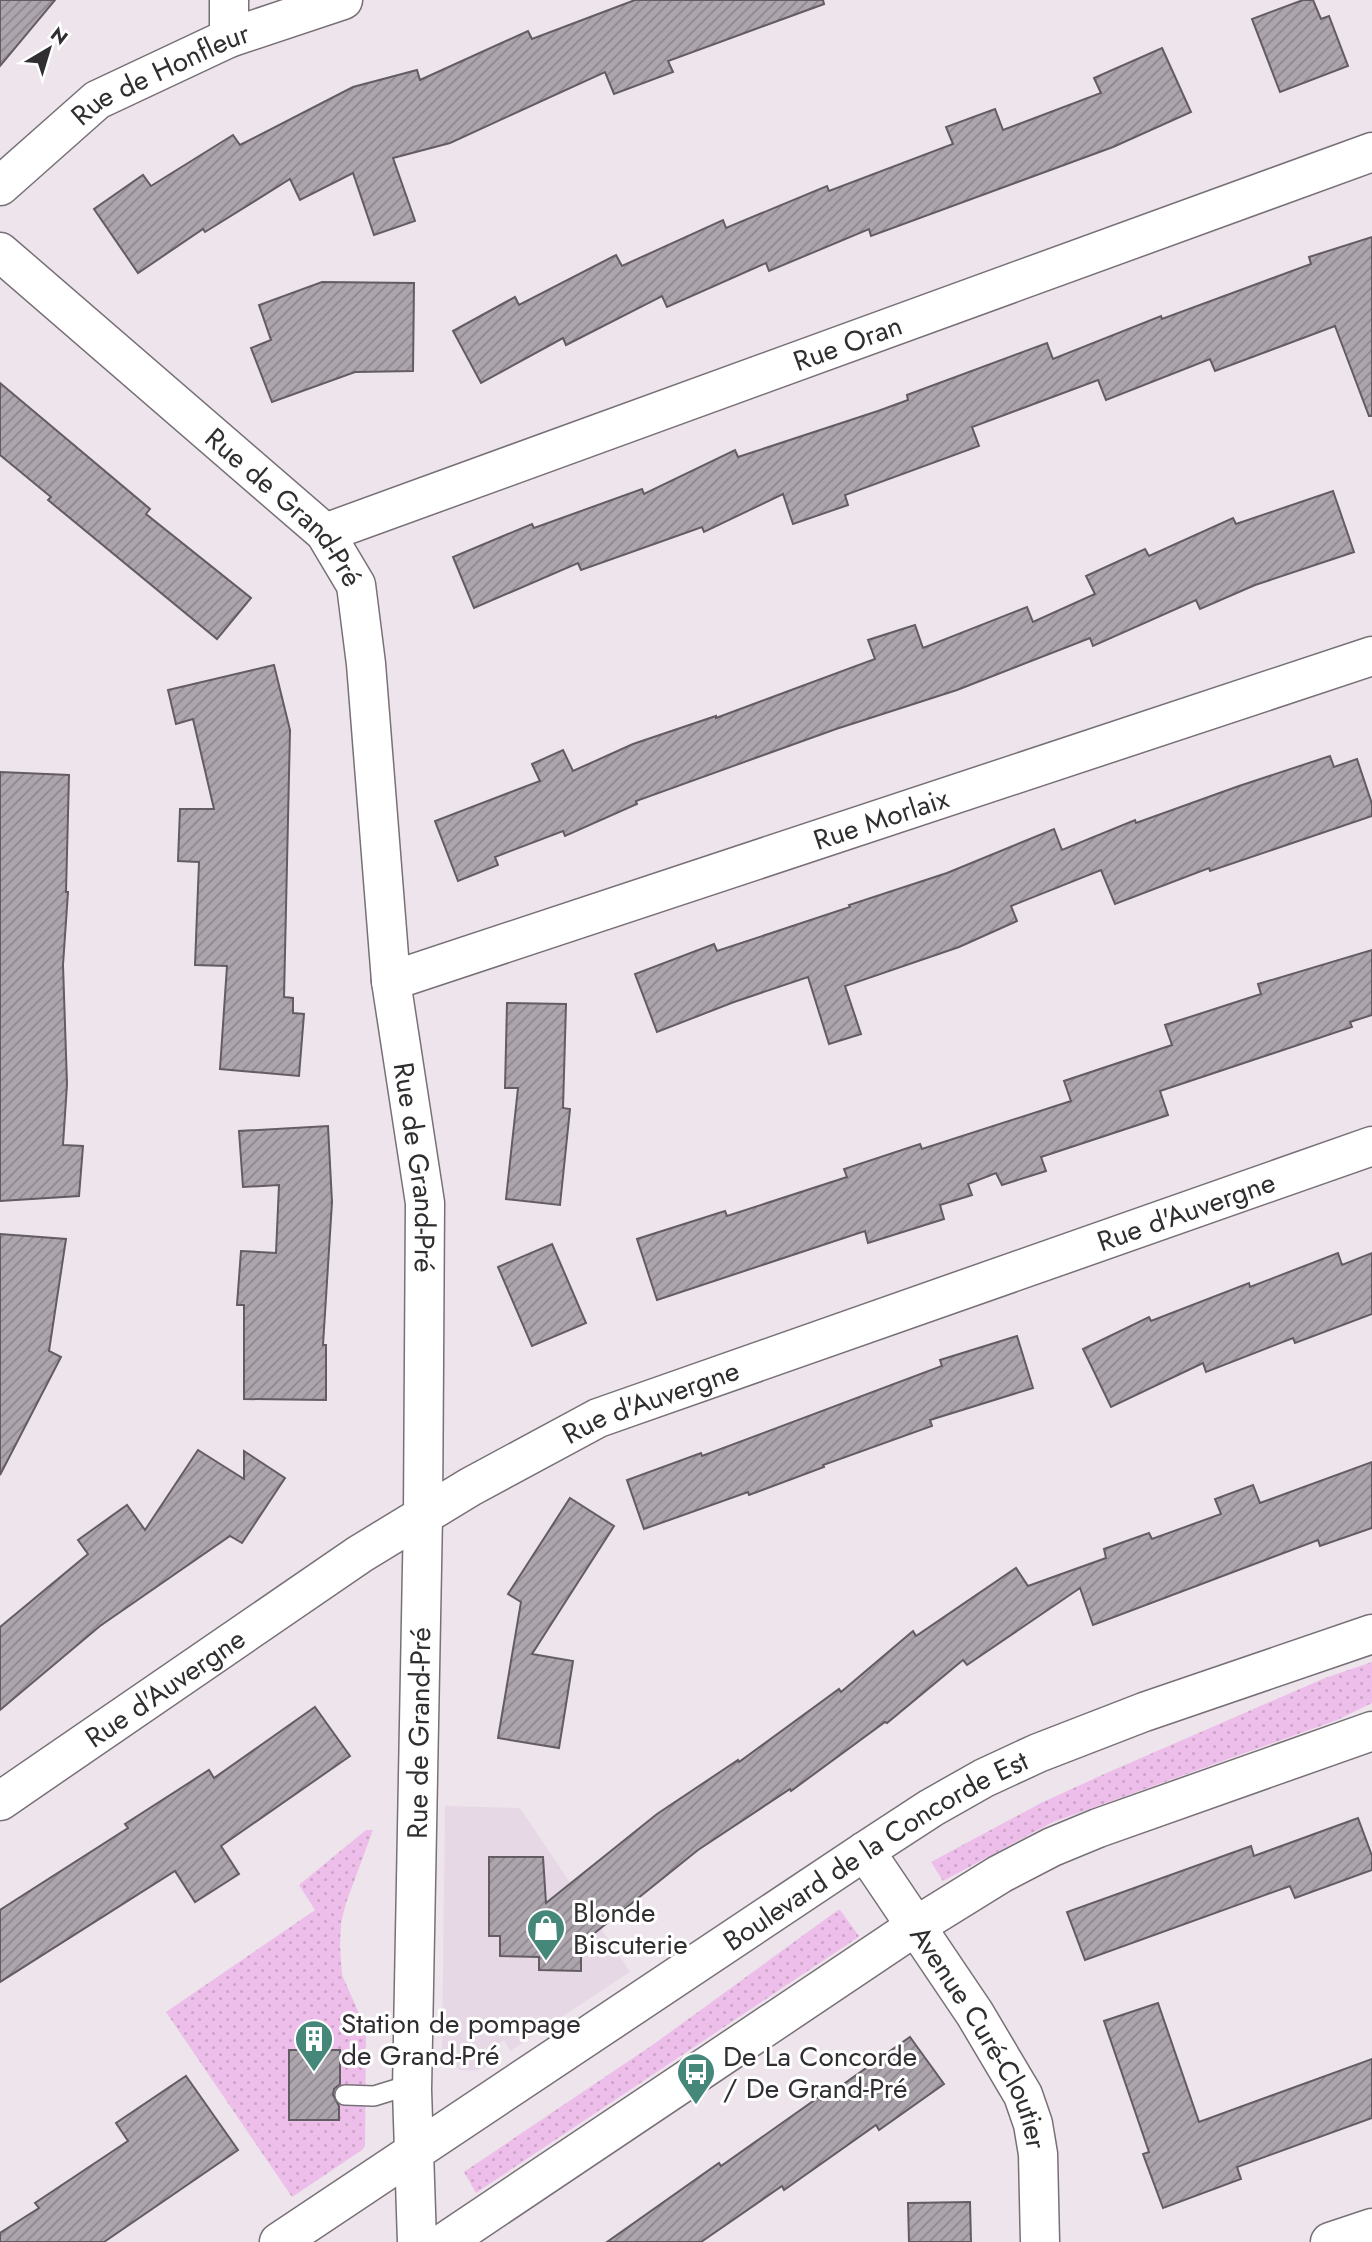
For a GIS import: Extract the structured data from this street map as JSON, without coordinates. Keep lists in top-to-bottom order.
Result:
{
  "streets": {
    "street": [
      "Rue de Honfleur",
      "Rue Oran",
      "Rue de Grand-Pré",
      "Rue Morlaix",
      "Rue d'Auvergne",
      "Boulevard de la Concorde Est",
      "Avenue Curé-Cloutier"
    ]
  },
  "crossings": [
    ["Rue Oran", "Rue de Grand-Pré"],
    ["Rue de Grand-Pré", "Rue Morlaix"],
    ["Rue de Grand-Pré", "Rue d'Auvergne"],
    ["Rue de Grand-Pré", "Boulevard de la Concorde Est"],
    ["Boulevard de la Concorde Est", "Avenue Curé-Cloutier"]
  ],
  "places": {
    "shop": ["Blonde Biscuterie"],
    "building": ["Station de pompage de Grand-Pré"],
    "bus stop": ["De La Concorde / De Grand-Pré"]
  },
  "north": "top right"
}
